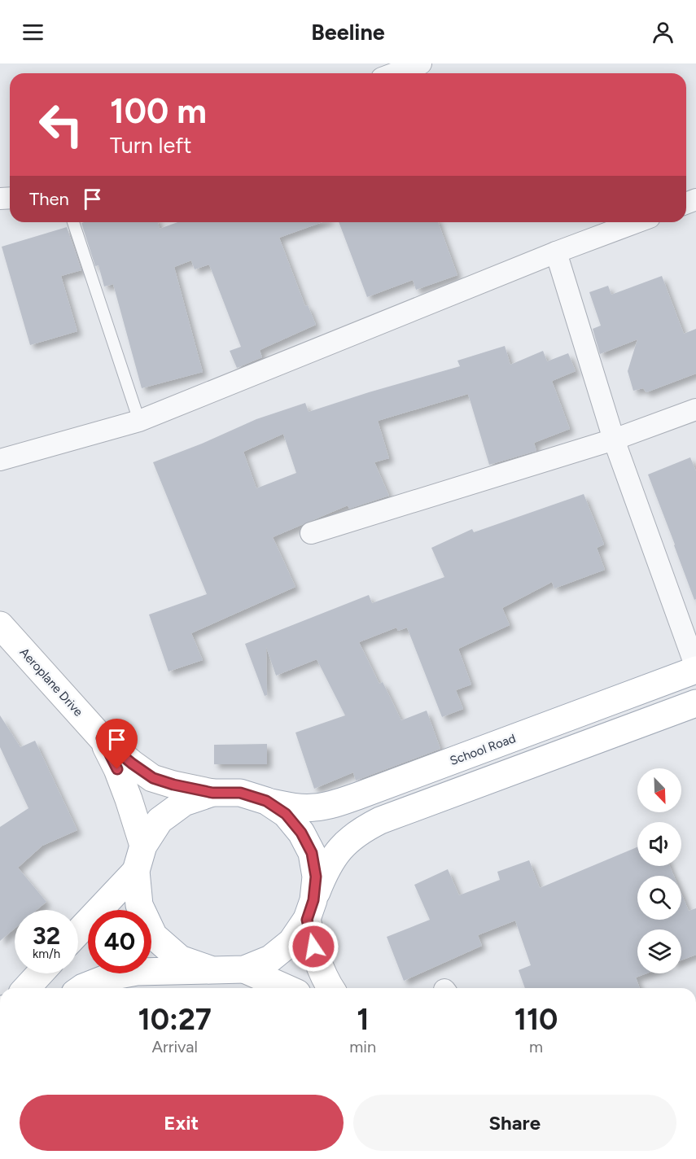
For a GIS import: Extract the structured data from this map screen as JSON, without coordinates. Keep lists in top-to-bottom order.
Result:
{
  "streets": {
    "main road": ["Aeroplane Drive", "School Road"]
  },
  "north": "bottom right",
  "page": {
    "header": "Beeline",
    "turn": ["100 m", "Turn left"],
    "then": "Then",
    "speed": "32 km/h",
    "limit": "40",
    "eta": [
      "10:27",
      "Arrival",
      "1",
      "min",
      "110",
      "m"
    ],
    "buttons": ["Exit", "Share"]
  }
}
